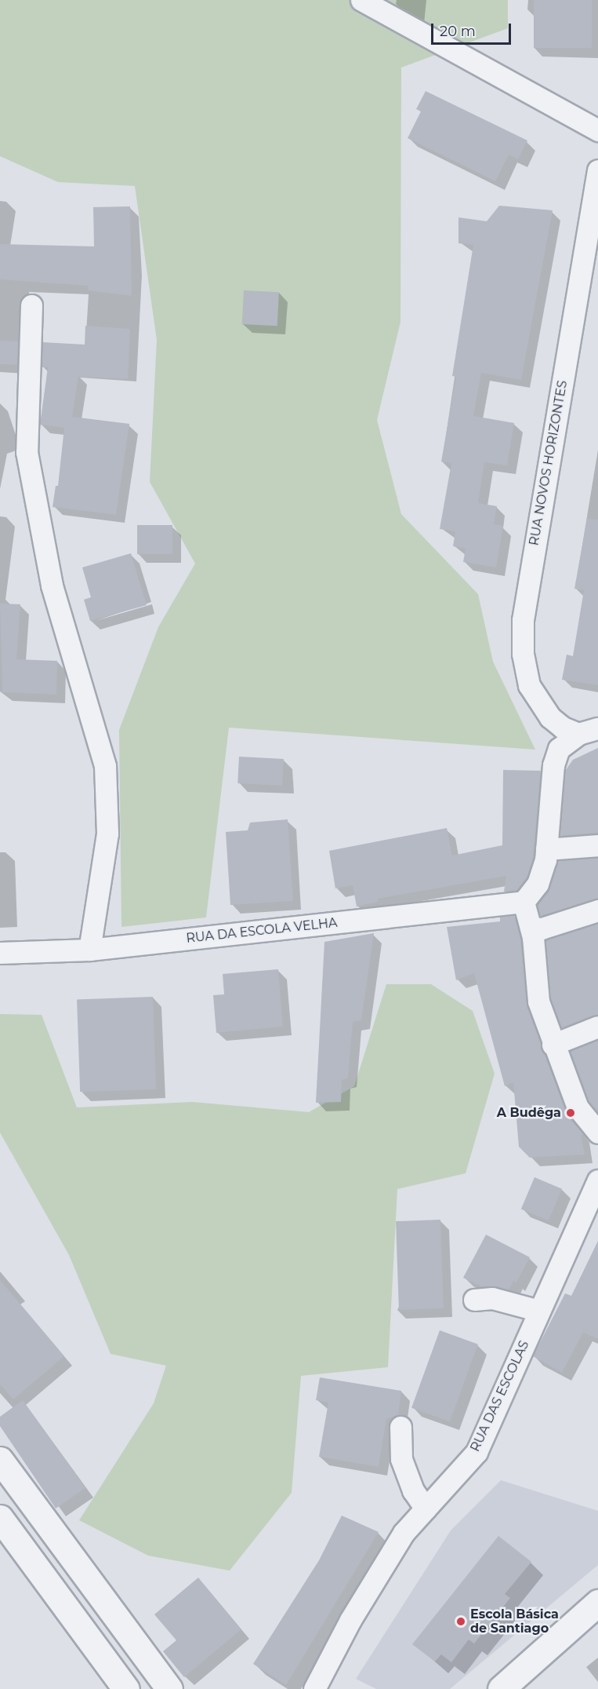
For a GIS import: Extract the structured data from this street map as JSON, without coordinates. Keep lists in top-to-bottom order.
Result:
{
  "streets": {
    "street": ["RUA NOVOS HORIZONTES", "RUA DA ESCOLA VELHA", "RUA DAS ESCOLAS"]
  },
  "places": ["A Budêga", "Escola Básica de Santiago"],
  "scale_bar": "20 m"
}
